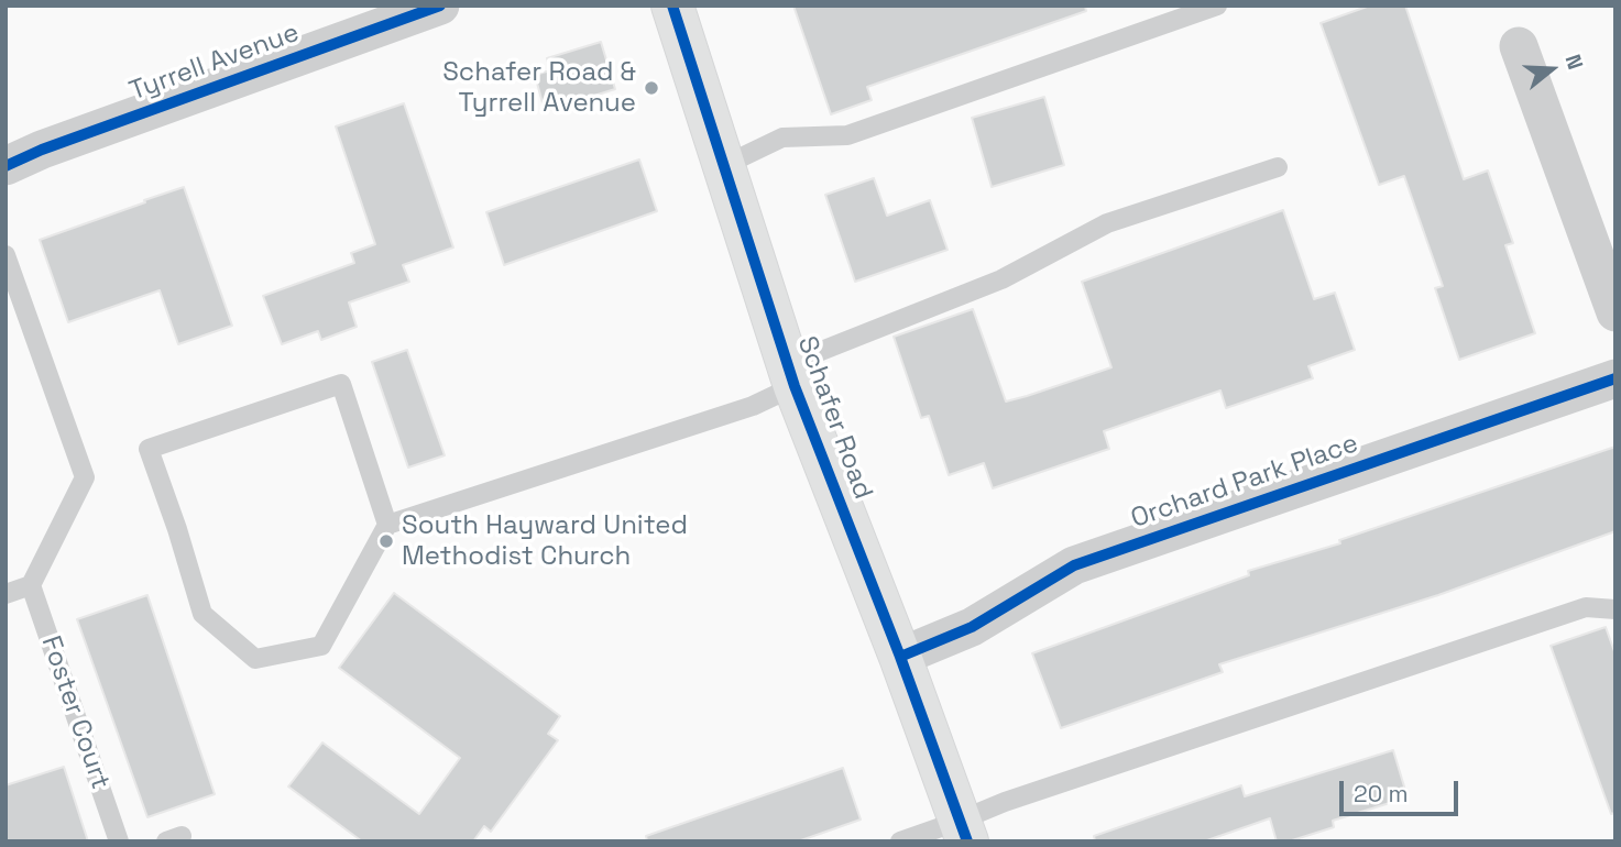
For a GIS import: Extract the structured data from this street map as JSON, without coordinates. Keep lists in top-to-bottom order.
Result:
{
  "streets": {
    "street": ["Tyrrell Avenue", "Schafer Road", "Orchard Park Place"],
    "lane": ["Foster Court"]
  },
  "crossings": [
    ["Schafer Road", "Orchard Park Place"]
  ],
  "places": ["Schafer Road & Tyrrell Avenue", "South Hayward United Methodist Church"],
  "scale_bar": "20 m",
  "north": "right"
}
